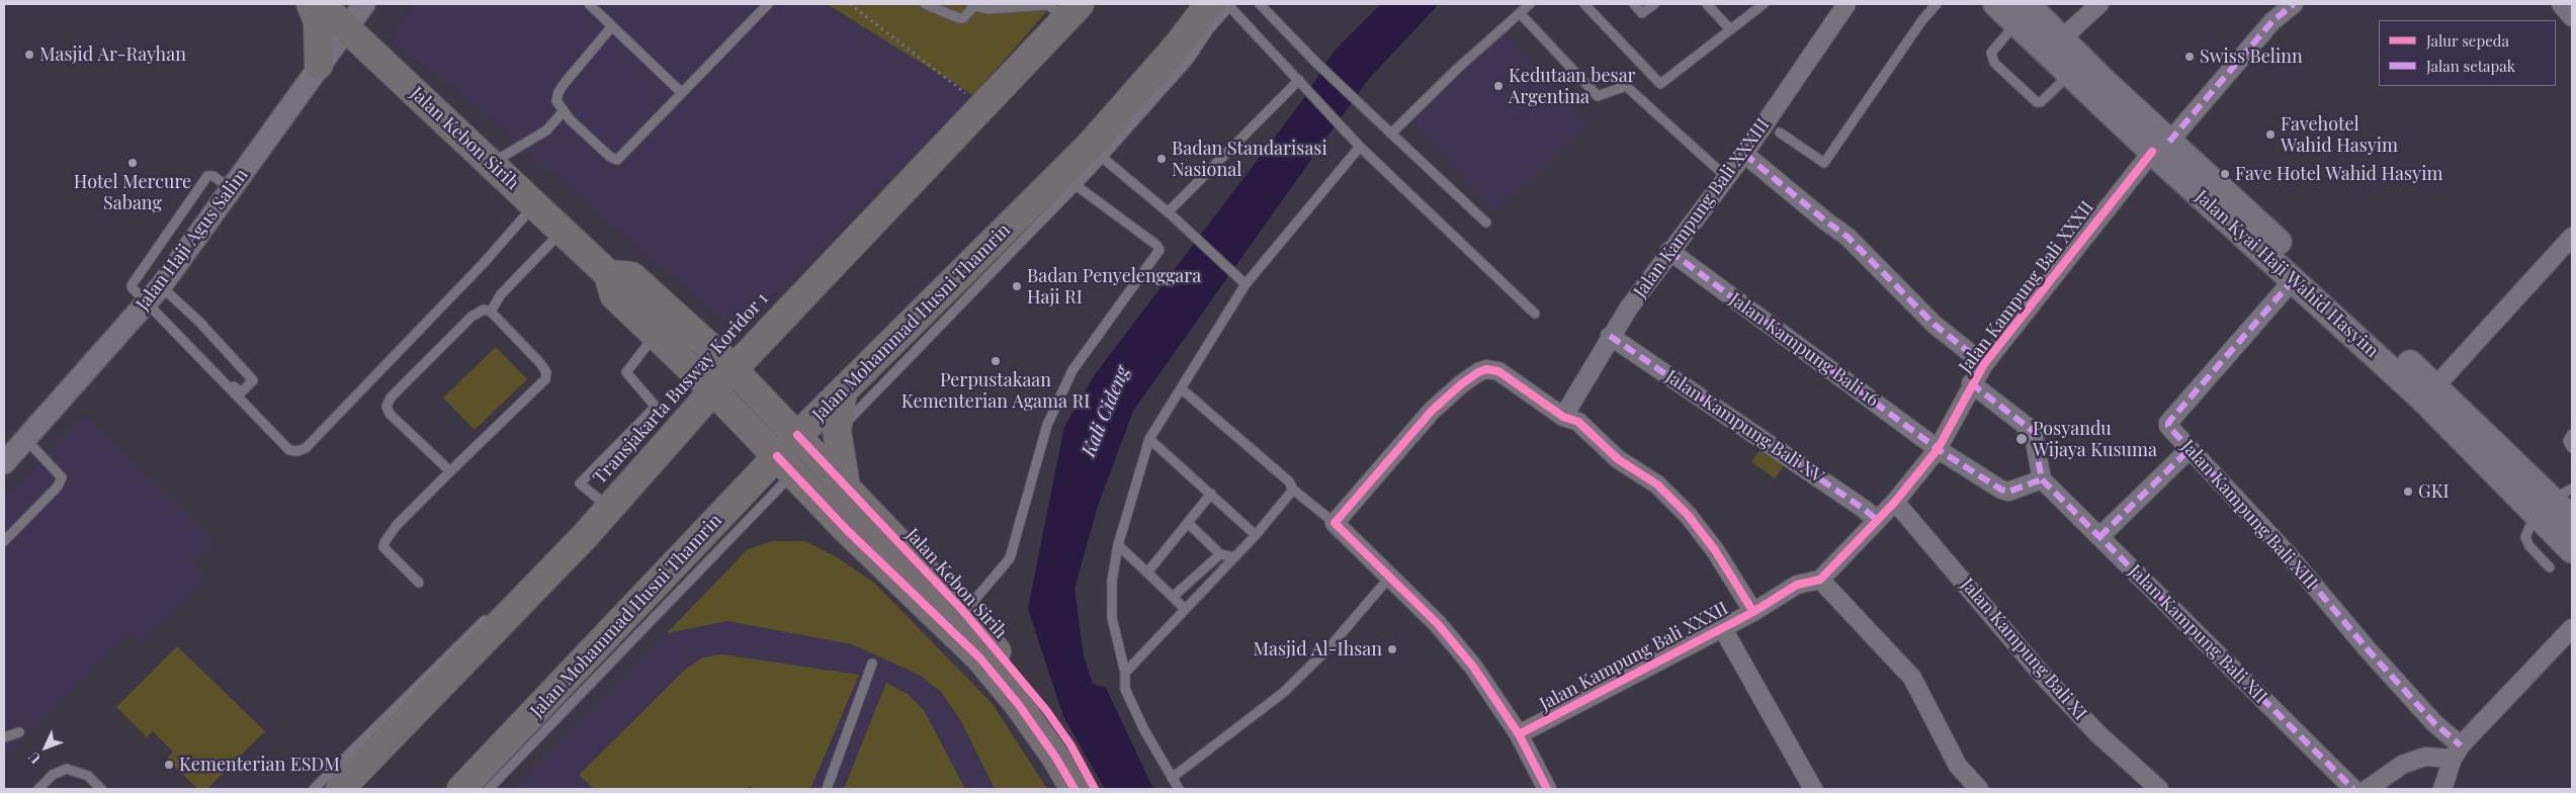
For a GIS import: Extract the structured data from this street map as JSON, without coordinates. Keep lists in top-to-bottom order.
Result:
{
  "streets": {
    "main road": ["Jalan Kebon Sirih", "Jalan Kyai Haji Wahid Hasyim", "Jalan Mohammad Husni Thamrin"],
    "street": [
      "Jalan Kampung Bali XXXIII",
      "Jalan Haji Agus Salim",
      "Jalan Kampung Bali XXXII",
      "Jalan Kampung Bali 16",
      "Jalan Kampung Bali XV",
      "Jalan Kampung Bali XIII",
      "Jalan Kampung Bali XII",
      "Jalan Kampung Bali XI"
    ]
  },
  "crossings": [
    ["Jalan Kebon Sirih", "Jalan Haji Agus Salim"],
    ["Jalan Kebon Sirih", "Jalan Mohammad Husni Thamrin"],
    ["Jalan Kampung Bali XXXIII", "Jalan Kampung Bali 16"],
    ["Jalan Kampung Bali XXXIII", "Jalan Kampung Bali XV"],
    ["Jalan Kyai Haji Wahid Hasyim", "Jalan Kampung Bali XXXII"],
    ["Jalan Kyai Haji Wahid Hasyim", "Jalan Kampung Bali XIII"],
    ["Jalan Kampung Bali XXXII", "Jalan Kampung Bali 16"],
    ["Jalan Kampung Bali XXXII", "Jalan Kampung Bali XV"],
    ["Jalan Kampung Bali XXXII", "Jalan Kampung Bali XI"]
  ],
  "water": ["Kali Cideng"],
  "places": [
    "Masjid Ar-Rayhan",
    "Swiss Belinn",
    "Kedutaan besar Argentina",
    "Favehotel Wahid Hasyim",
    "Badan Standarisasi Nasional",
    "Hotel Mercure Sabang",
    "Fave Hotel Wahid Hasyim",
    "Badan Penyelenggara Haji RI",
    "Perpustakaan Kementerian Agama RI",
    "Posyandu Wijaya Kusuma",
    "GKI",
    "Masjid Al-Ihsan",
    "Kementerian ESDM"
  ],
  "legend": ["Jalur sepeda", "Jalan setapak"],
  "north": "bottom left"
}
